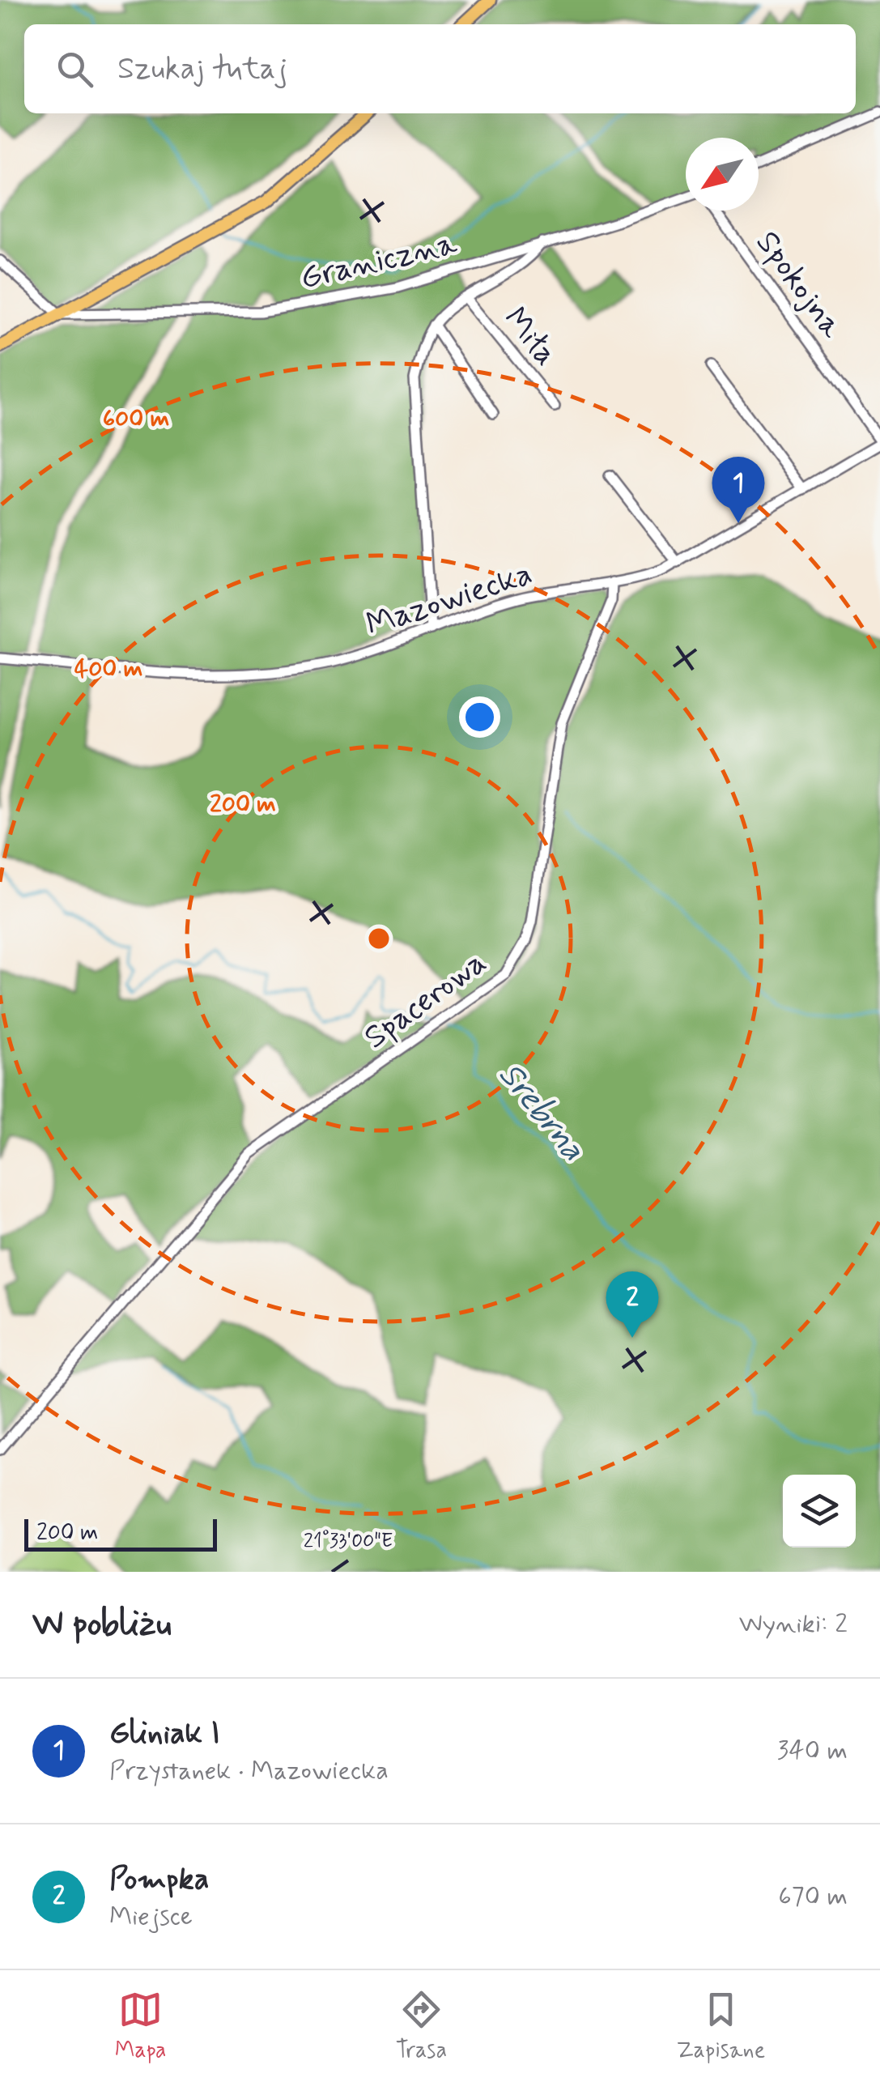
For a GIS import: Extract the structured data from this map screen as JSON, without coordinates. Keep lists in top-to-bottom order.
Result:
{
  "streets": {
    "street": [
      "Graniczna",
      "Spokojna",
      "Miła",
      "Mazowiecka",
      "Spacerowa"
    ]
  },
  "crossings": [
    ["Spokojna", "Mazowiecka"],
    ["Mazowiecka", "Spacerowa"]
  ],
  "water": ["Srebrna"],
  "scale_bar": "200 m",
  "north": "bottom left",
  "page": {
    "search": "Szukaj tutaj",
    "pins": ["1", "2"],
    "scale": "200 m",
    "heading": ["W pobliżu", "Wyniki: 2"],
    "list": [
      {
        "mark": "1",
        "name": "Gliniak I",
        "note": "Przystanek · Mazowiecka",
        "value": "340 m"
      },
      {
        "mark": "2",
        "name": "Pompka",
        "note": "Miejsce",
        "value": "670 m"
      }
    ],
    "nav": ["Mapa", "Trasa", "Zapisane"]
  },
  "coordinates": ["21°33'00\"E"],
  "rings": ["600 m", "400 m", "200 m"]
}
